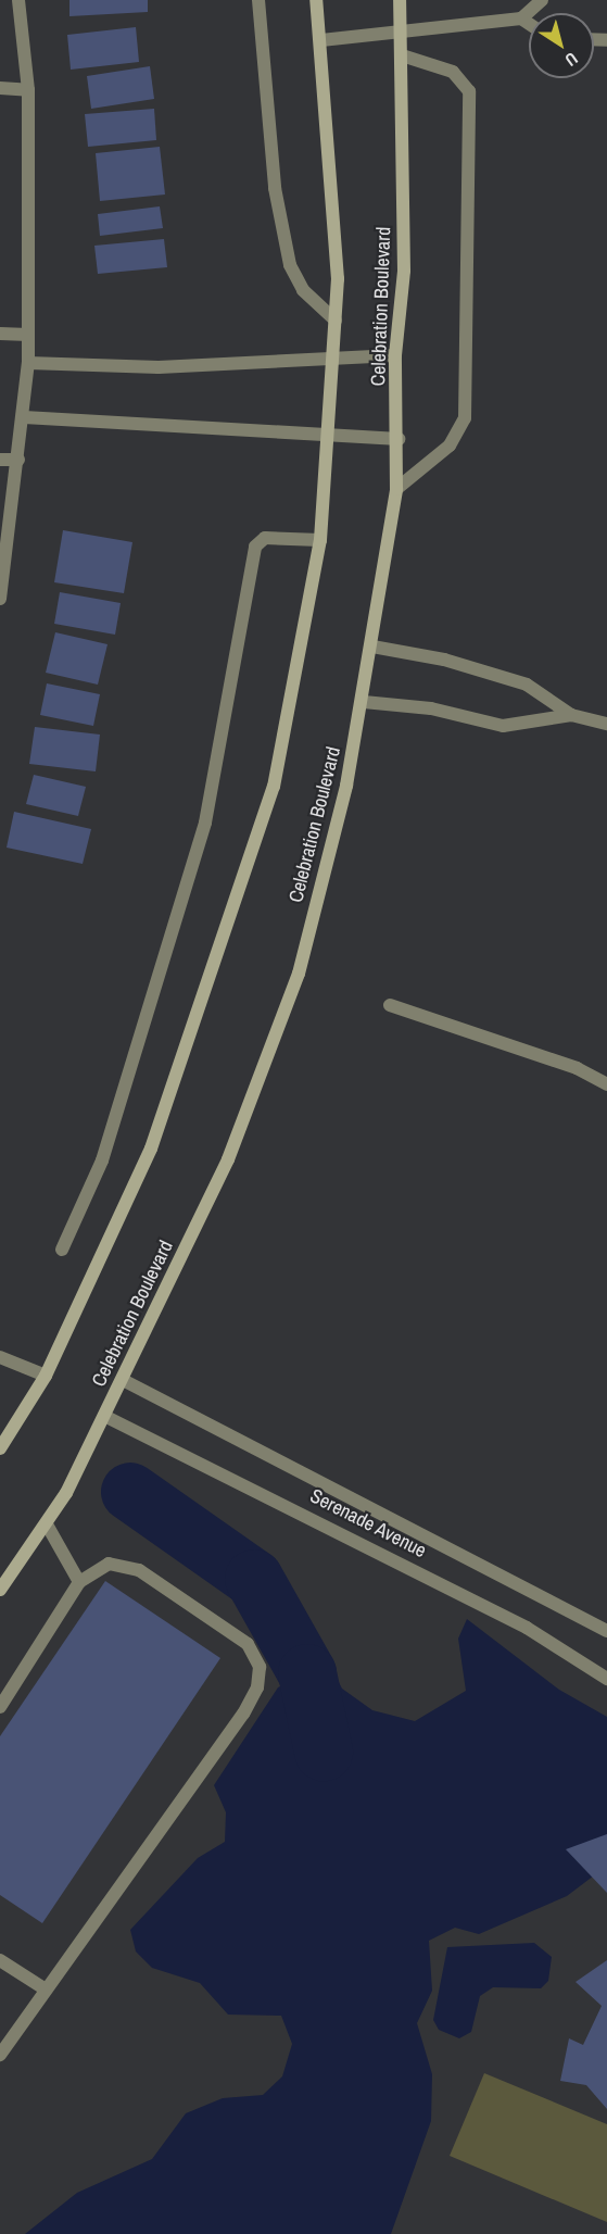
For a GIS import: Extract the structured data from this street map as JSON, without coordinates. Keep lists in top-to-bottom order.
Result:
{
  "streets": {
    "street": ["Celebration Boulevard", "Serenade Avenue"]
  },
  "crossings": [
    ["Celebration Boulevard", "Serenade Avenue"]
  ],
  "north": "bottom right"
}
